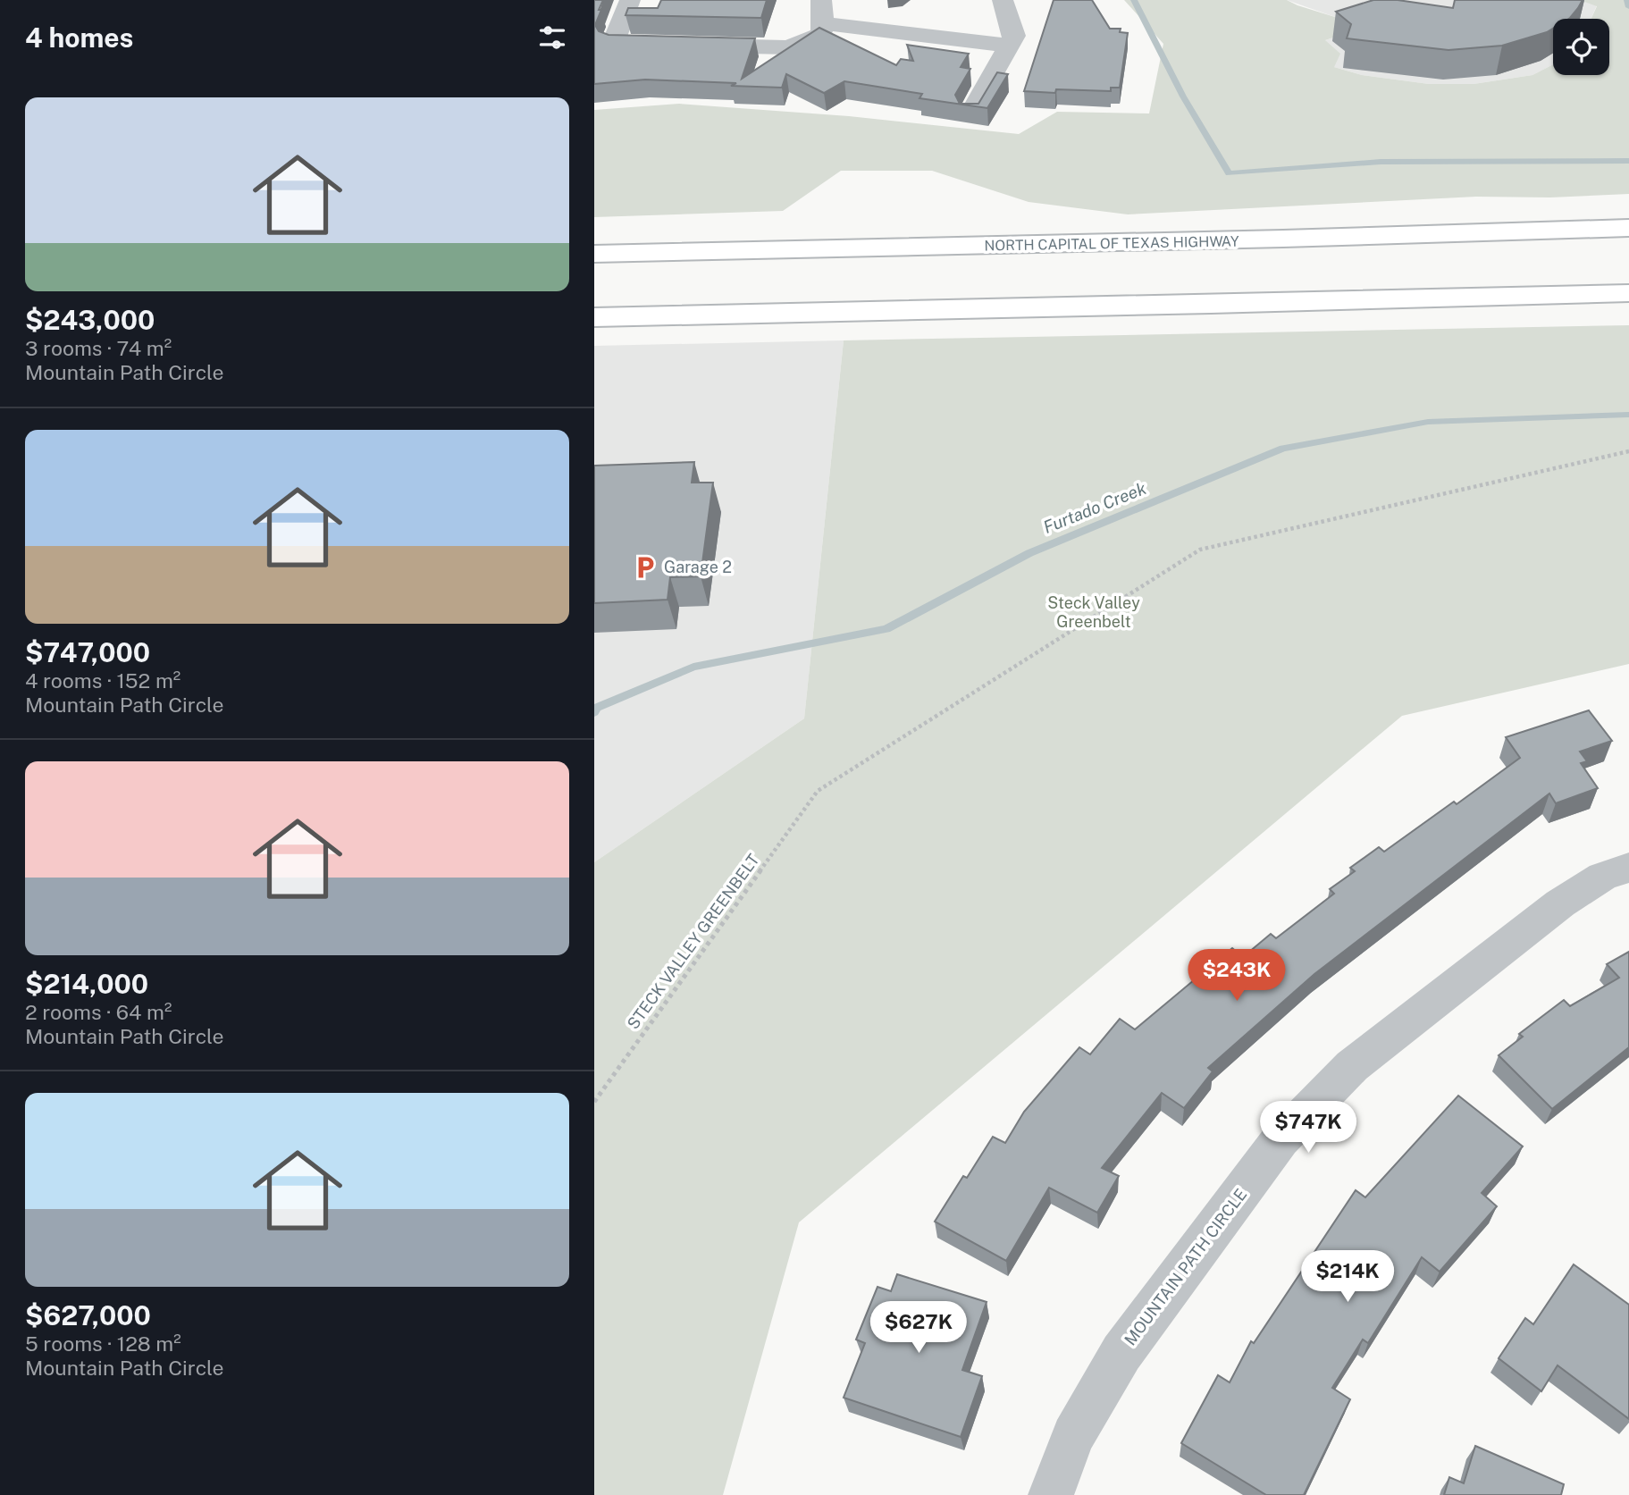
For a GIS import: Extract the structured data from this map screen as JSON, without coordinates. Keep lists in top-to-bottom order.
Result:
{
  "streets": {
    "highway": ["NORTH CAPITAL OF TEXAS HIGHWAY"],
    "street": ["MOUNTAIN PATH CIRCLE"],
    "path": ["STECK VALLEY GREENBELT"]
  },
  "water": ["Furtado Creek"],
  "parks": ["Steck Valley Greenbelt"],
  "places": {
    "parking": ["Garage 2"]
  },
  "page": {
    "heading": "4 homes",
    "list": [
      {
        "name": "$243,000",
        "note": "3 rooms · 74 m² · Mountain Path Circle"
      },
      {
        "name": "$747,000",
        "note": "4 rooms · 152 m² · Mountain Path Circle"
      },
      {
        "name": "$214,000",
        "note": "2 rooms · 64 m² · Mountain Path Circle"
      },
      {
        "name": "$627,000",
        "note": "5 rooms · 128 m² · Mountain Path Circle"
      }
    ],
    "price": [
      "$243K",
      "$747K",
      "$214K",
      "$627K"
    ]
  }
}
